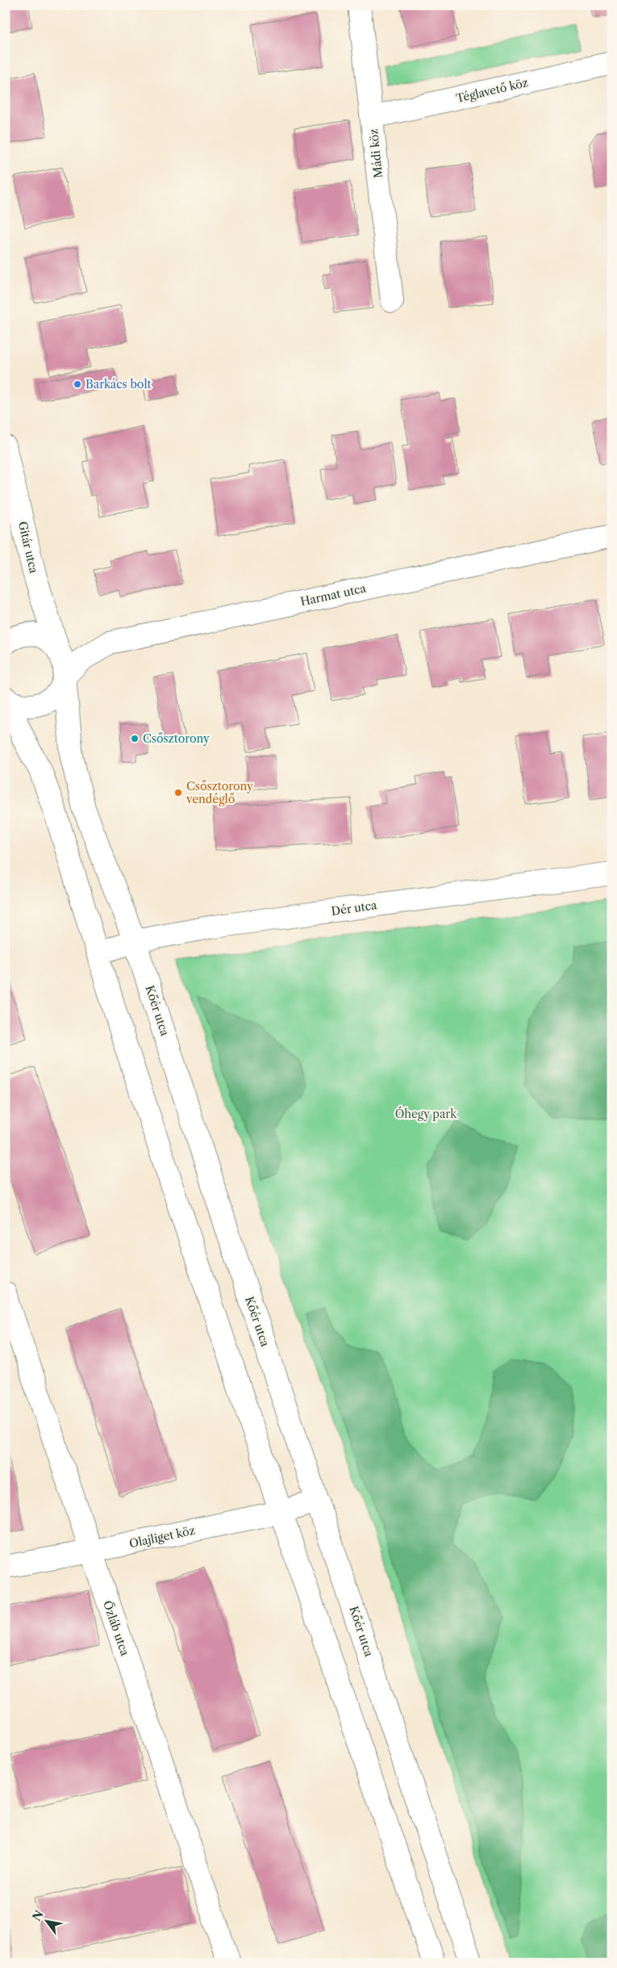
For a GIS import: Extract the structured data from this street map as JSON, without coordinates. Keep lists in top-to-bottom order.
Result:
{
  "streets": {
    "street": [
      "Téglavető köz",
      "Mádi köz",
      "Gitár utca",
      "Harmat utca",
      "Dér utca",
      "Kőér utca",
      "Olajliget köz",
      "Őzláb utca"
    ]
  },
  "crossings": [
    ["Téglavető köz", "Mádi köz"],
    ["Harmat utca", "Kőér utca"],
    ["Dér utca", "Kőér utca"],
    ["Kőér utca", "Olajliget köz"],
    ["Olajliget köz", "Őzláb utca"]
  ],
  "parks": ["Óhegy park"],
  "places": ["Barkács bolt", "Csősztorony", "Csősztorony vendéglő"],
  "north": "top left"
}
